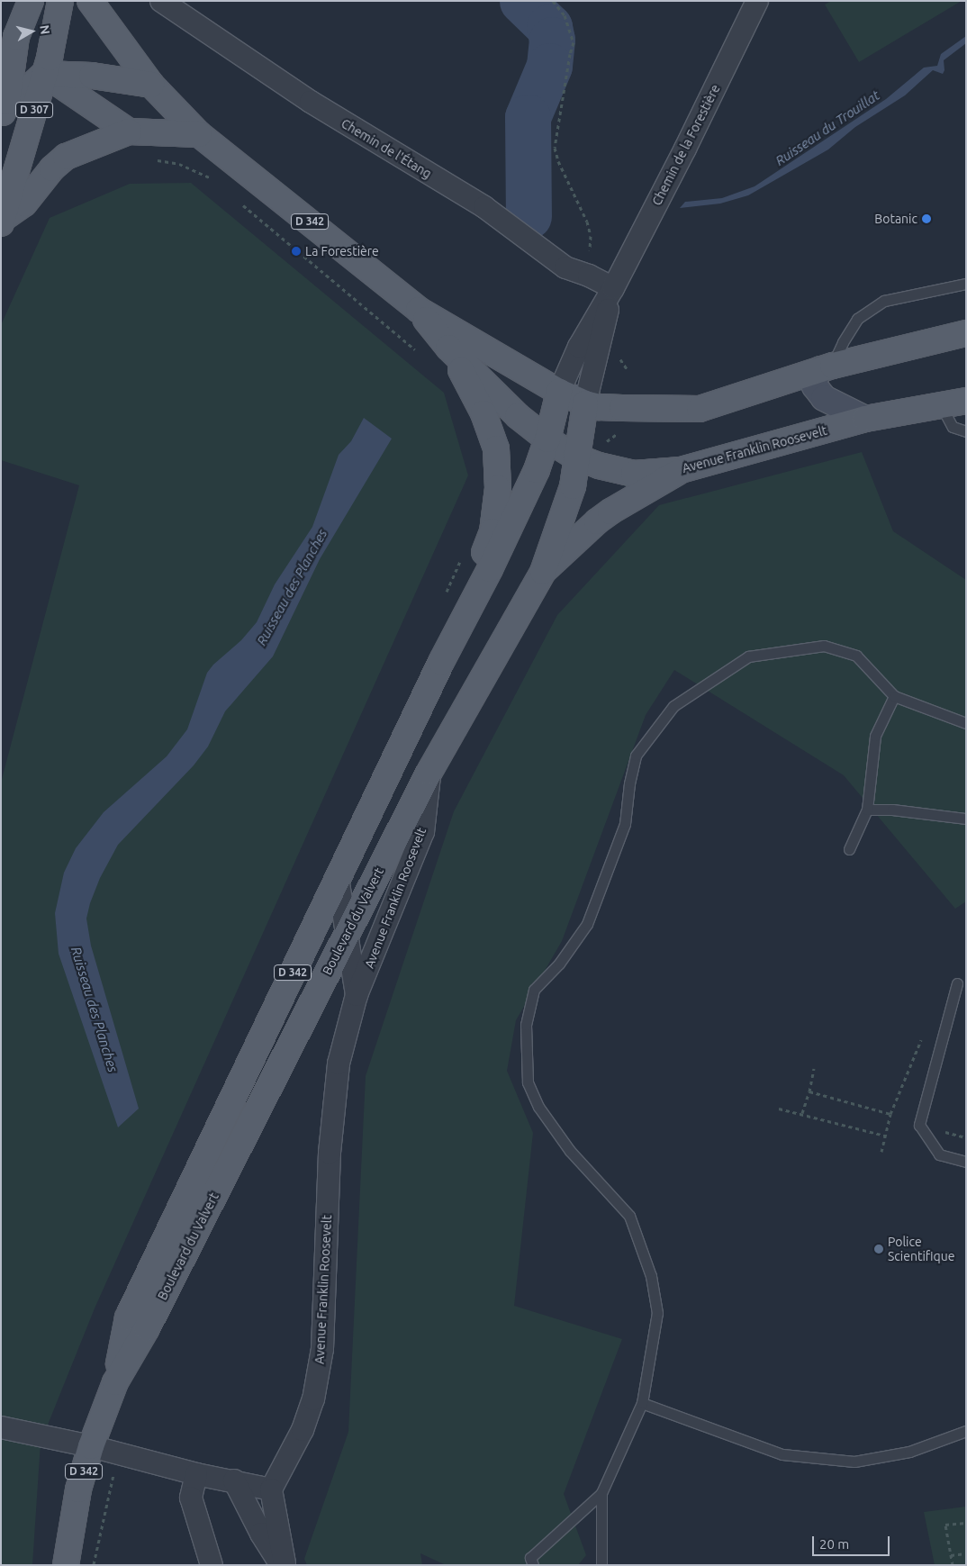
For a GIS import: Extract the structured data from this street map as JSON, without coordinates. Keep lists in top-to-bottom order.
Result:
{
  "streets": {
    "main road": [
      "D 307",
      "Chemin de la Forestière",
      "D 342",
      "Avenue Franklin Roosevelt",
      "Boulevard du Valvert"
    ],
    "street": ["Chemin de l'Étang"]
  },
  "crossings": [
    ["Chemin de la Forestière", "Chemin de l'Étang"],
    ["Chemin de la Forestière", "D 342"],
    ["Chemin de la Forestière", "Avenue Franklin Roosevelt"],
    ["Chemin de la Forestière", "Boulevard du Valvert"],
    ["D 342", "Avenue Franklin Roosevelt"],
    ["D 342", "Boulevard du Valvert"],
    ["Avenue Franklin Roosevelt", "Boulevard du Valvert"]
  ],
  "water": ["Ruisseau du Trouillat", "Ruisseau des Planches"],
  "places": ["Botanic", "La Forestière", "Police Scientifique"],
  "scale_bar": "20 m",
  "north": "right"
}
